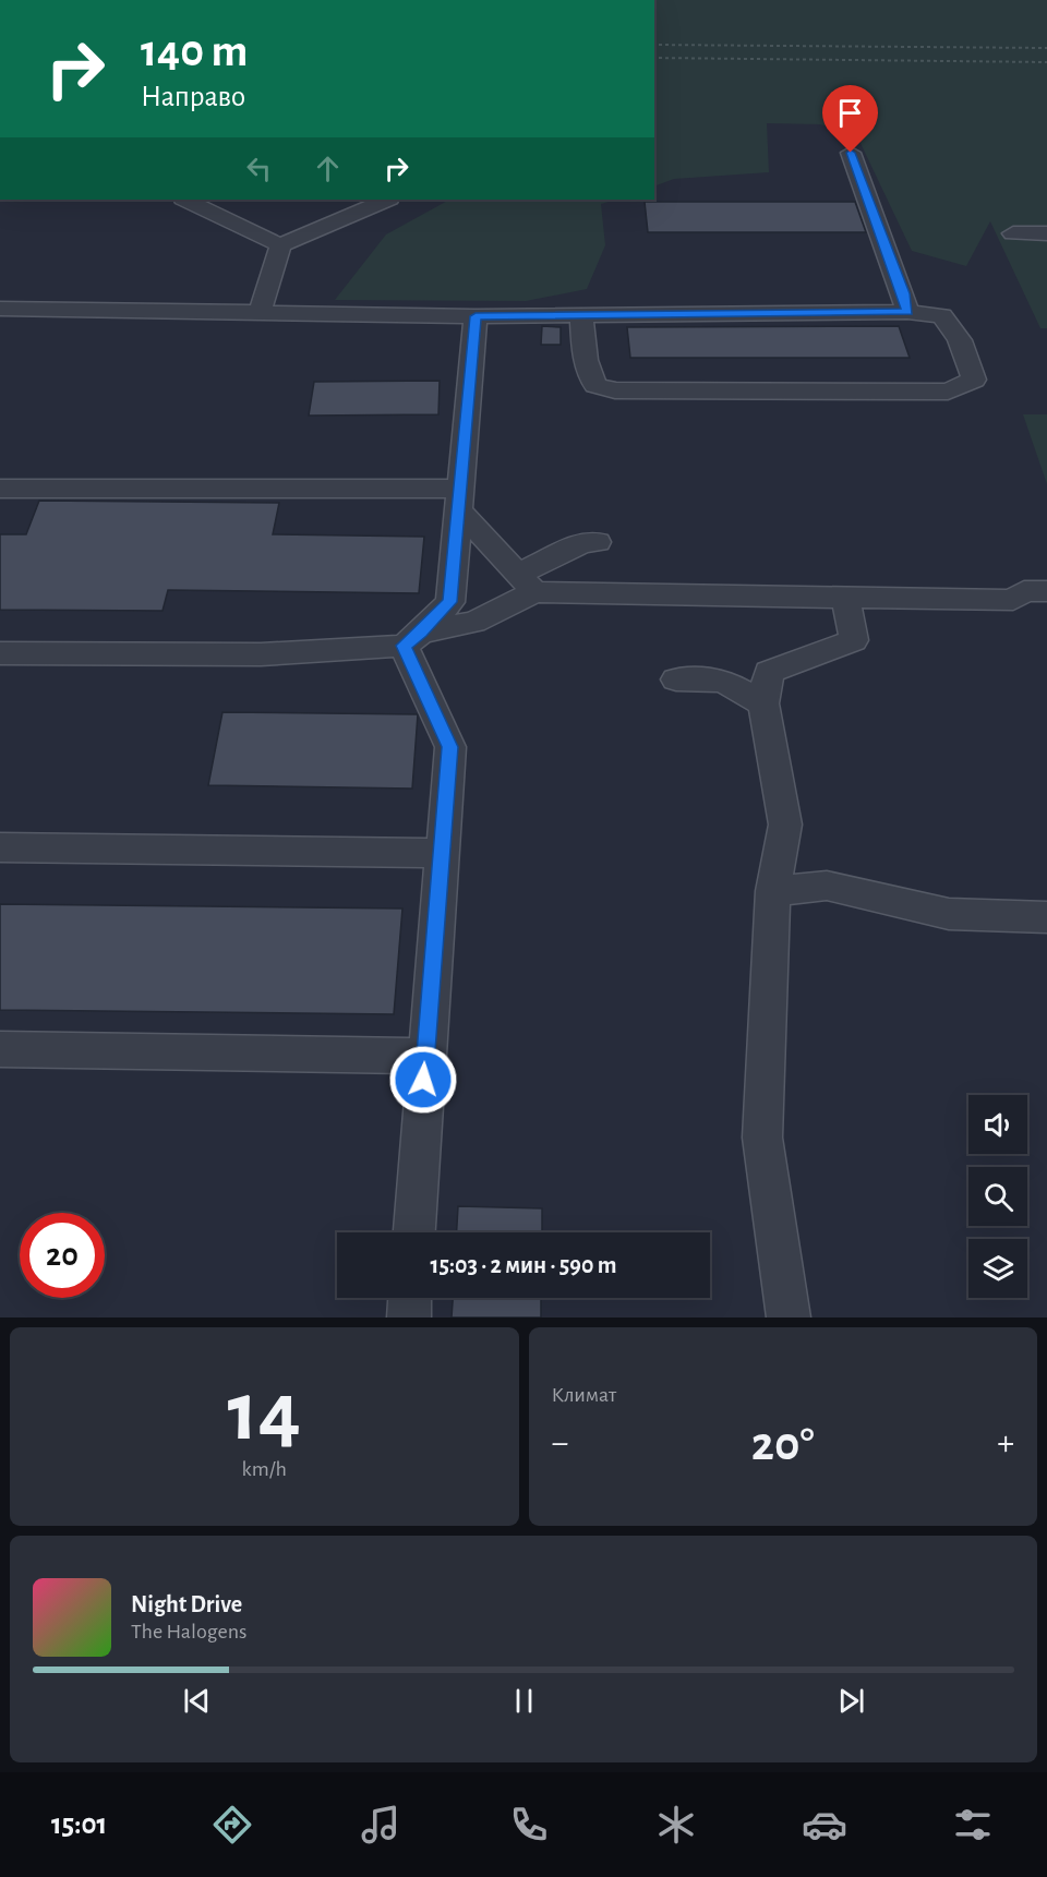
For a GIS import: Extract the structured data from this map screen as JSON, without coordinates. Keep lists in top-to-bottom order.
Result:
{
  "page": {
    "turn": ["140 m", "Направо"],
    "limit": "20",
    "trip": "15:03 · 2 мин · 590 m",
    "tile": [
      ["14", "km/h"],
      "Климат"
    ],
    "heat": ["−", "20°", "+"],
    "song": ["Night Drive", "The Halogens"],
    "tabs": "15:01"
  }
}
